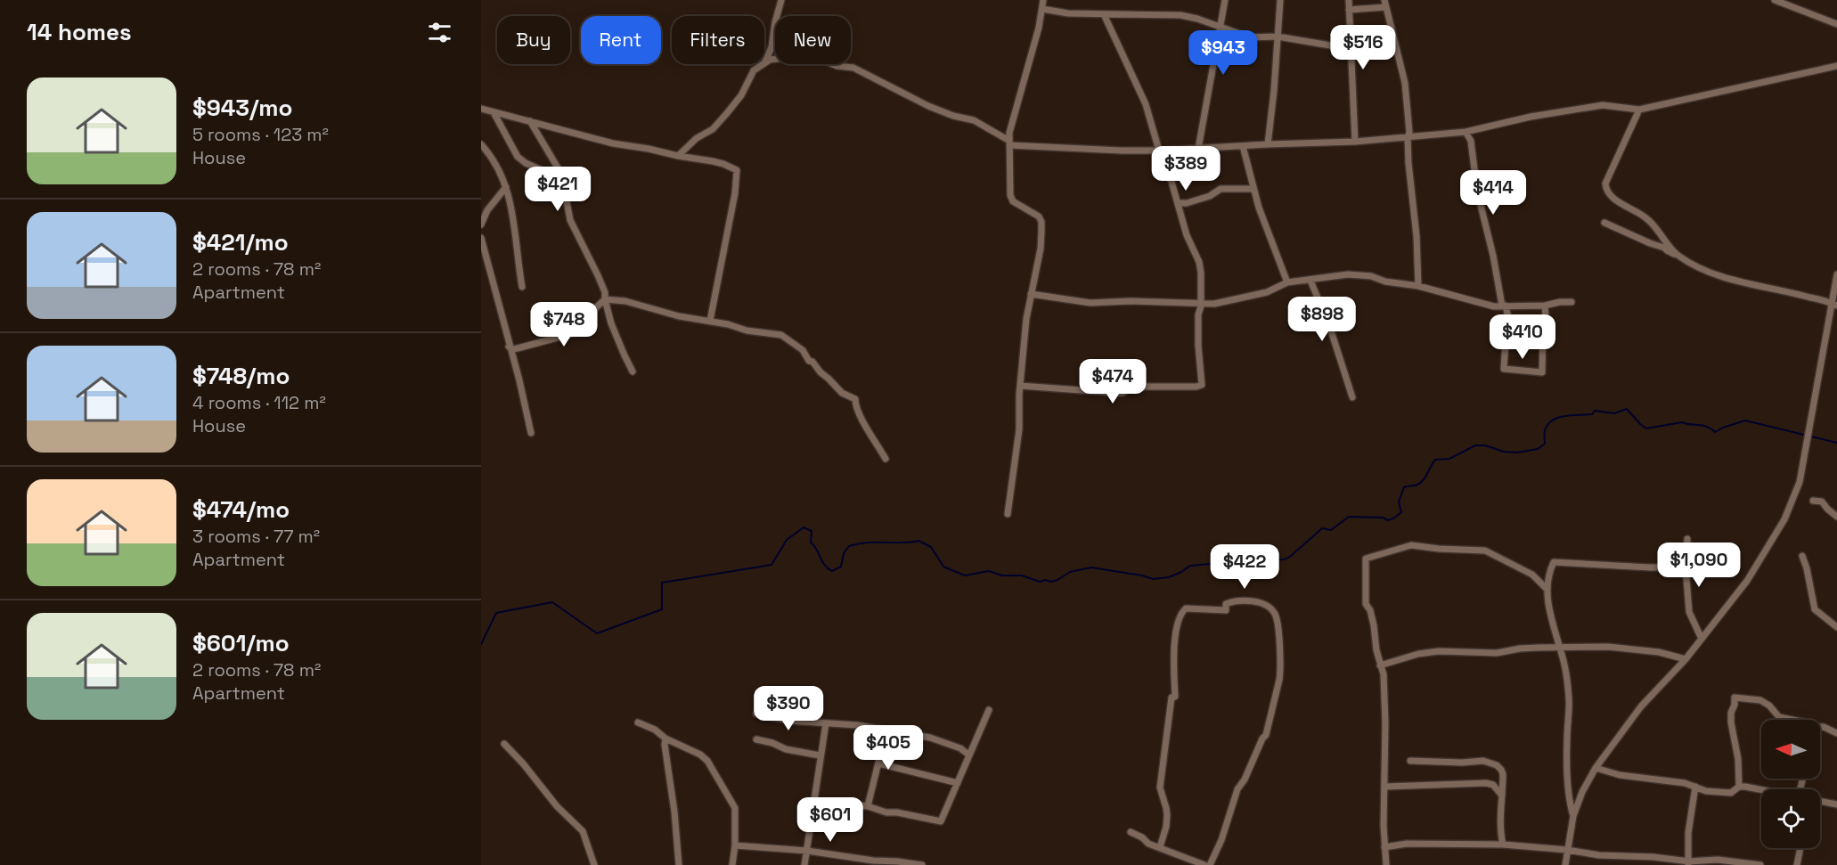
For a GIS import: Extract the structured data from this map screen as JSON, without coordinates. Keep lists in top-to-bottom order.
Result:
{
  "north": "left",
  "page": {
    "heading": "14 homes",
    "chip": [
      "Buy",
      "Rent",
      "Filters",
      "New"
    ],
    "price": [
      "$516",
      "$943",
      "$389",
      "$421",
      "$414",
      "$898",
      "$748",
      "$410",
      "$474",
      "$1,090",
      "$422",
      "$390",
      "$405",
      "$601"
    ],
    "list": [
      {
        "name": "$943/mo",
        "note": "5 rooms · 123 m² · House"
      },
      {
        "name": "$421/mo",
        "note": "2 rooms · 78 m² · Apartment"
      },
      {
        "name": "$748/mo",
        "note": "4 rooms · 112 m² · House"
      },
      {
        "name": "$474/mo",
        "note": "3 rooms · 77 m² · Apartment"
      },
      {
        "name": "$601/mo",
        "note": "2 rooms · 78 m² · Apartment"
      }
    ]
  }
}
